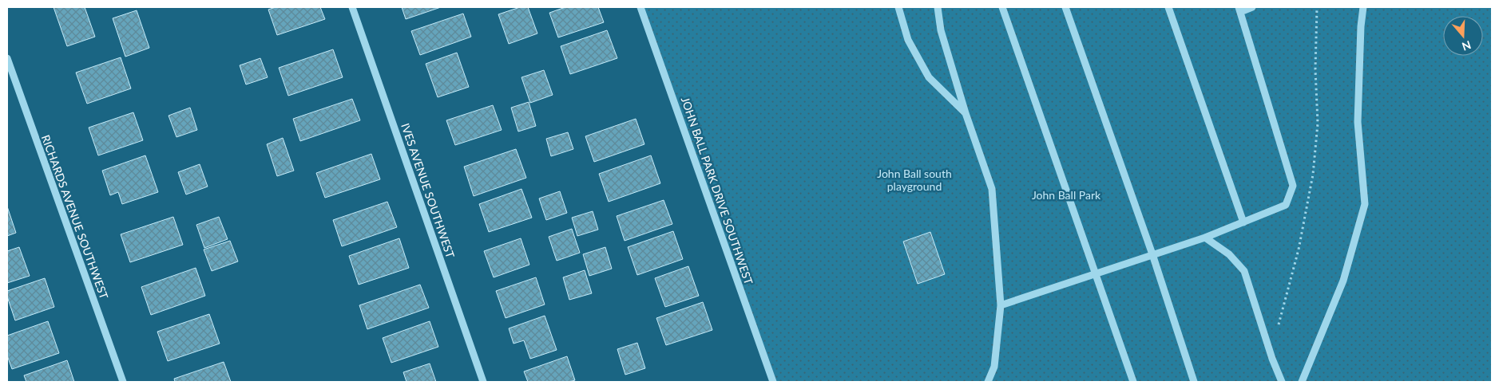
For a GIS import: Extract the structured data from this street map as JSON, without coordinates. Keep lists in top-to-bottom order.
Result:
{
  "streets": {
    "street": ["IVES AVENUE SOUTHWEST", "JOHN BALL PARK DRIVE SOUTHWEST", "RICHARDS AVENUE SOUTHWEST"]
  },
  "parks": ["John Ball south playground", "John Ball Park"],
  "north": "bottom"
}
